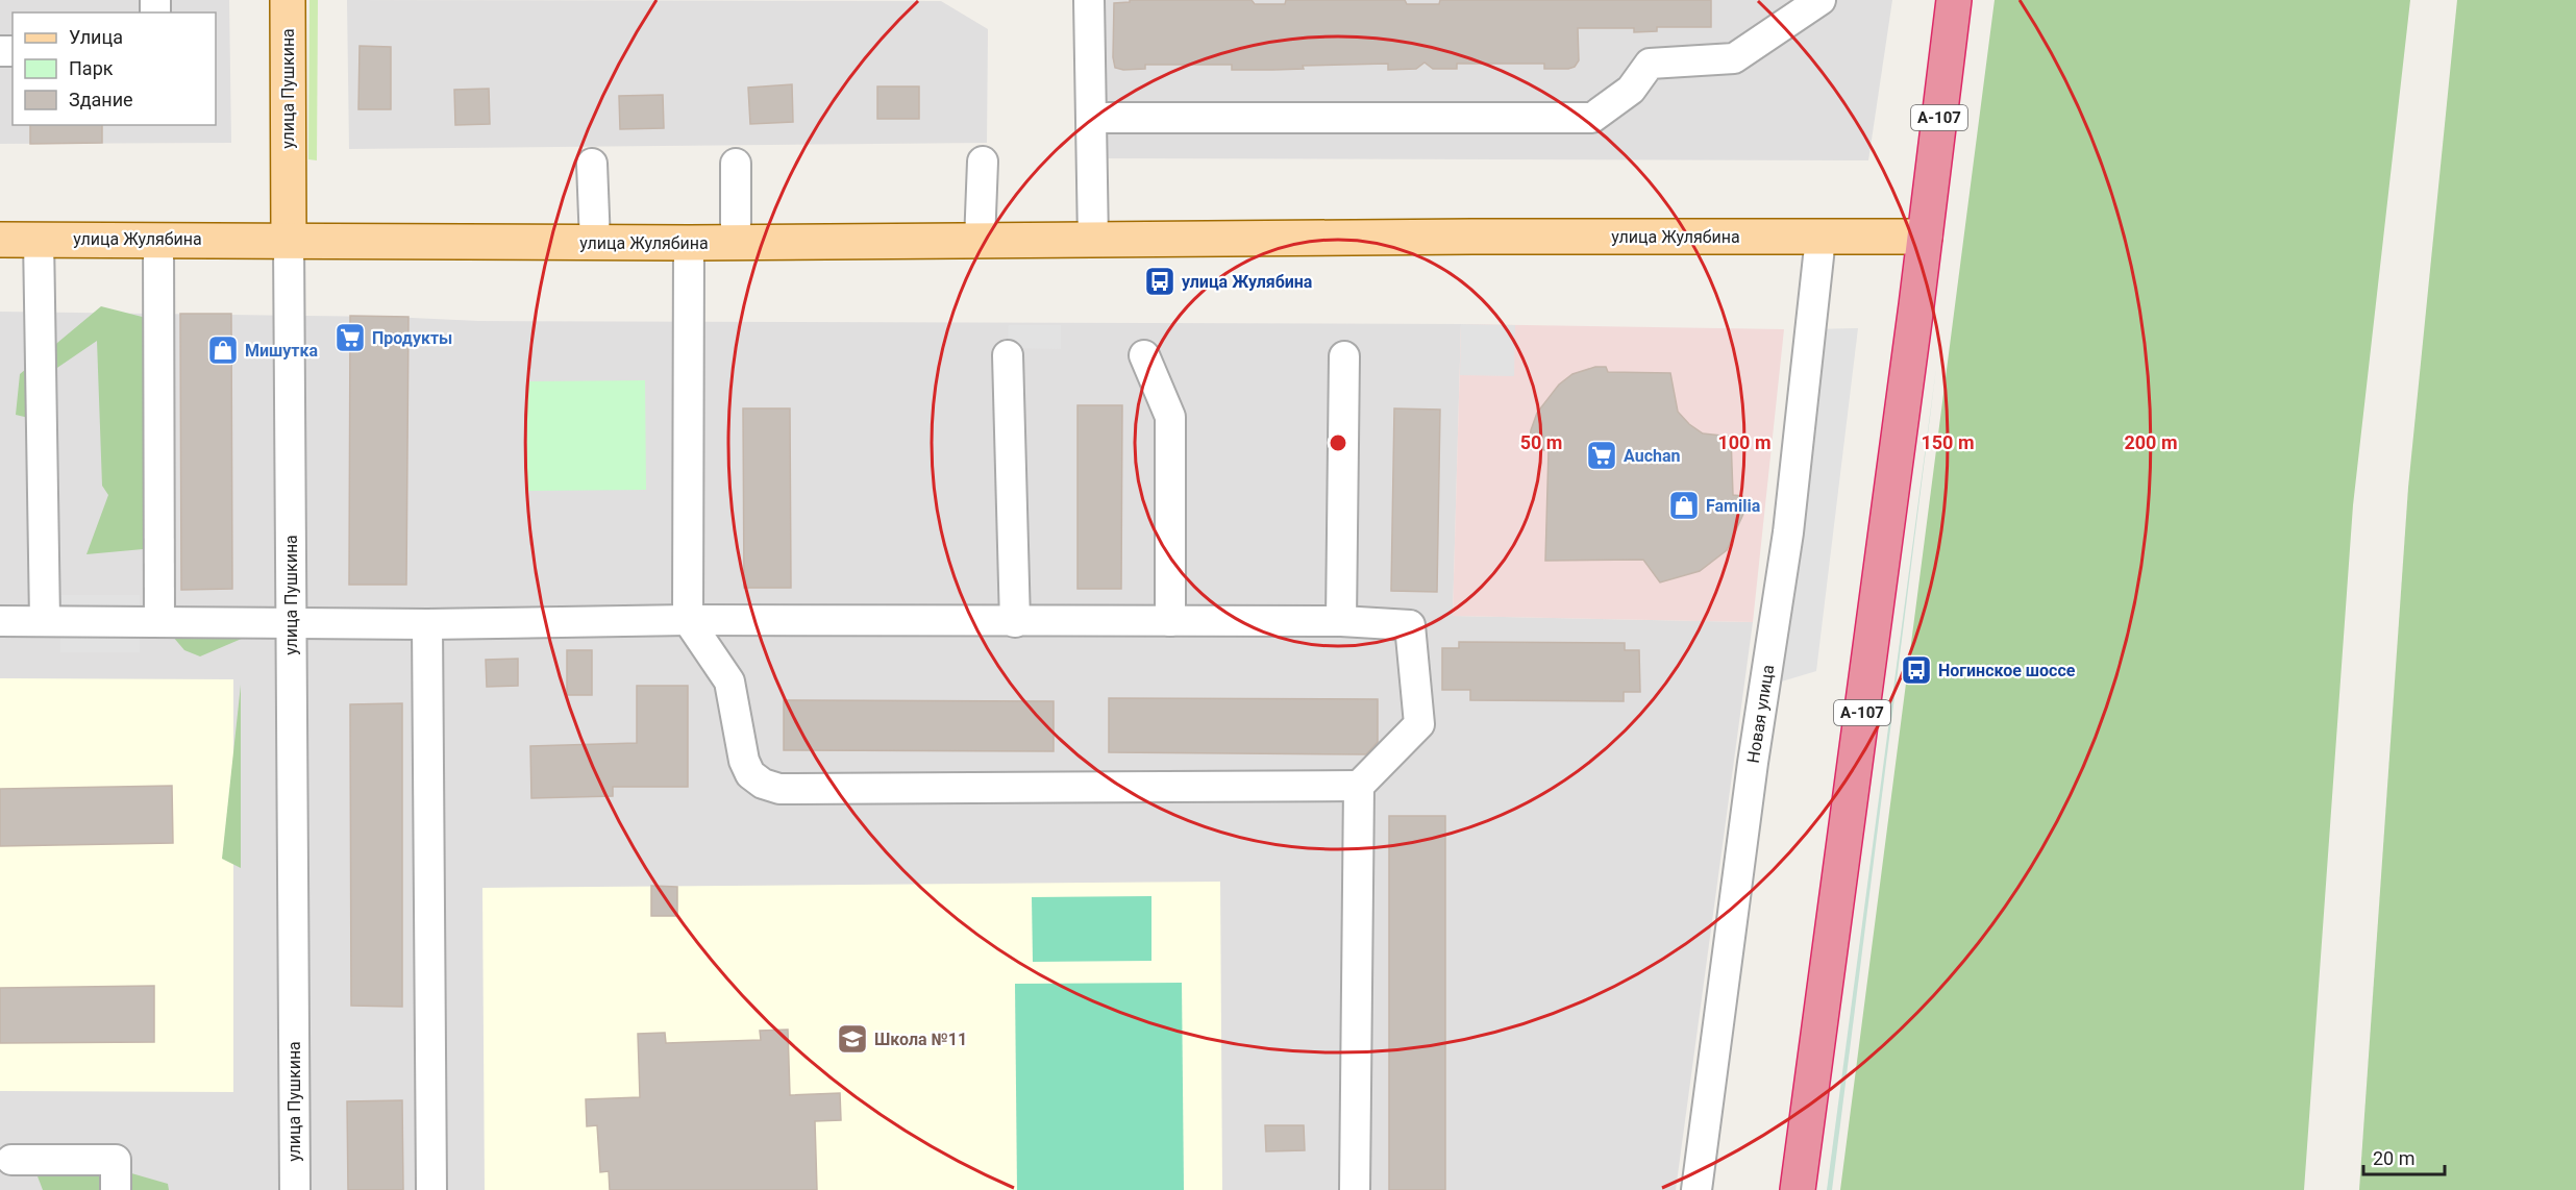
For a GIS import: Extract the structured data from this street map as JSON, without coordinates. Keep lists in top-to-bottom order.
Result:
{
  "streets": {
    "highway": ["А-107"],
    "main road": ["улица Пушкина", "улица Жулябина"],
    "street": ["Новая улица"]
  },
  "crossings": [
    ["улица Пушкина", "улица Жулябина"],
    ["А-107", "улица Жулябина"],
    ["улица Жулябина", "Новая улица"]
  ],
  "places": {
    "bus stop": ["улица Жулябина", "Ногинское шоссе"],
    "supermarket": ["Продукты", "Auchan"],
    "shop": ["Мишутка", "Familia"],
    "school or university": ["Школа №11"]
  },
  "legend": ["Улица", "Парк", "Здание"],
  "scale_bar": "20 m",
  "rings": [
    "50 m",
    "100 m",
    "150 m",
    "200 m"
  ]
}
